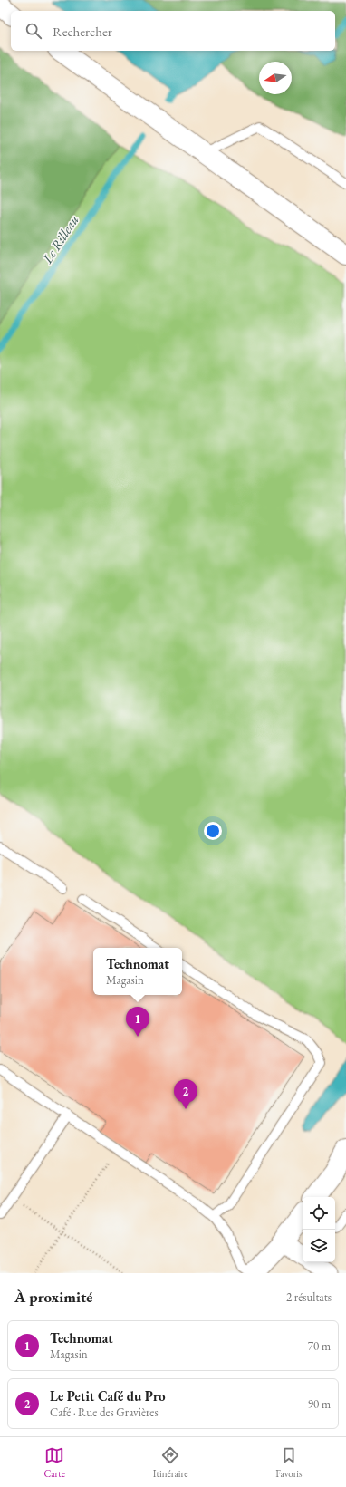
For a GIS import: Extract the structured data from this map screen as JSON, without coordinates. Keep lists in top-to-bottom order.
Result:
{
  "water": ["Le Rilleau"],
  "north": "left",
  "page": {
    "search": "Rechercher",
    "popup": ["Technomat", "Magasin"],
    "pins": ["1", "2"],
    "heading": ["À proximité", "2 résultats"],
    "list": [
      {
        "mark": "1",
        "name": "Technomat",
        "note": "Magasin",
        "value": "70 m"
      },
      {
        "mark": "2",
        "name": "Le Petit Café du Pro",
        "note": "Café · Rue des Gravières",
        "value": "90 m"
      }
    ],
    "nav": ["Carte", "Itinéraire", "Favoris"]
  }
}
